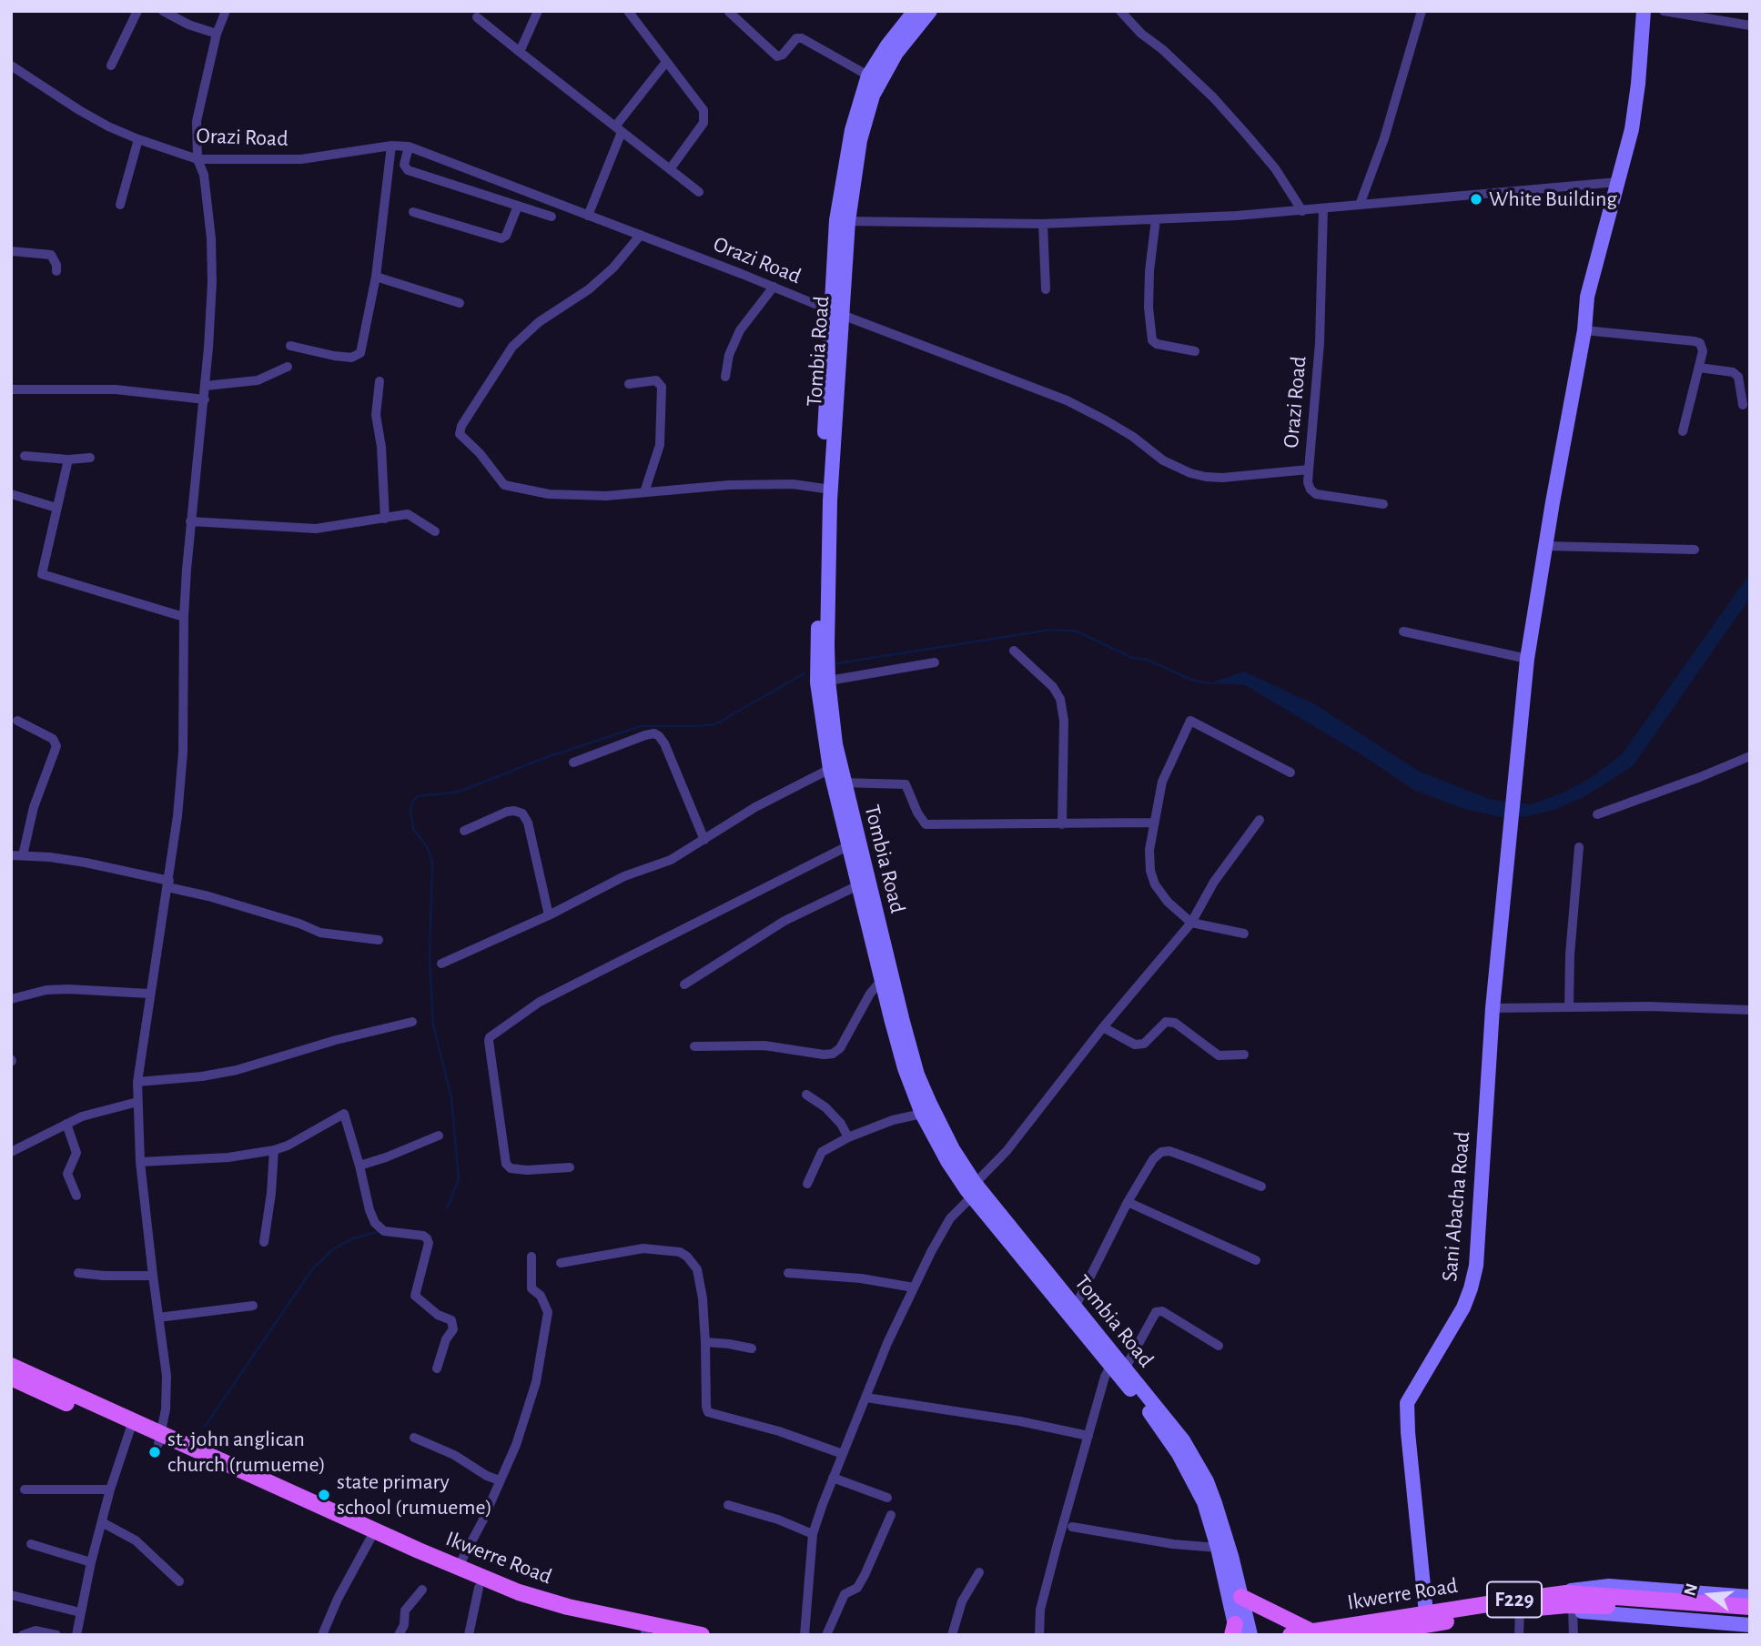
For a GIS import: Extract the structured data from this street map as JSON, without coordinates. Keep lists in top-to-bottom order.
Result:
{
  "streets": {
    "main road": [
      "Tombia Road",
      "Sani Abacha Road",
      "Ikwerre Road",
      "F229"
    ],
    "street": ["Orazi Road"]
  },
  "crossings": [
    ["Orazi Road", "Tombia Road"],
    ["Sani Abacha Road", "Ikwerre Road"]
  ],
  "places": ["White Building", "st. john anglican church (rumueme)", "state primary school (rumueme)"],
  "north": "left"
}
